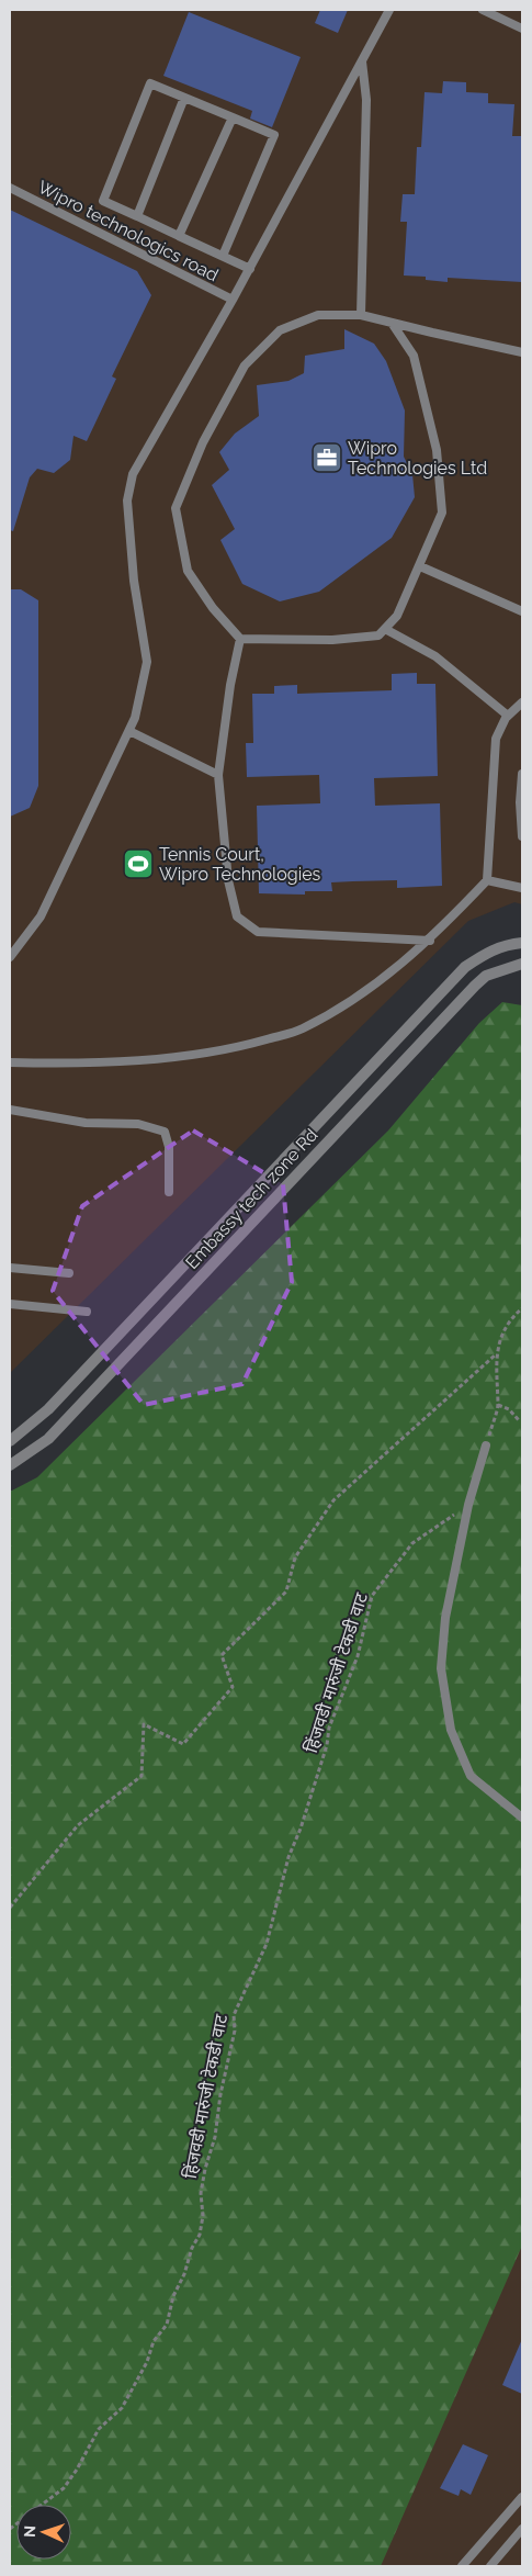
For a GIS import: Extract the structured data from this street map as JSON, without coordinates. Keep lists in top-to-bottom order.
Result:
{
  "streets": {
    "street": ["Embassy tech zone Rd"],
    "lane": ["Wipro technologics road"],
    "path": ["हिंजवडी मारुंजी टेकडी वाट"]
  },
  "places": {
    "office": ["Wipro Technologies Ltd"],
    "sports": ["Tennis Court, Wipro Technologies"]
  },
  "north": "left"
}
